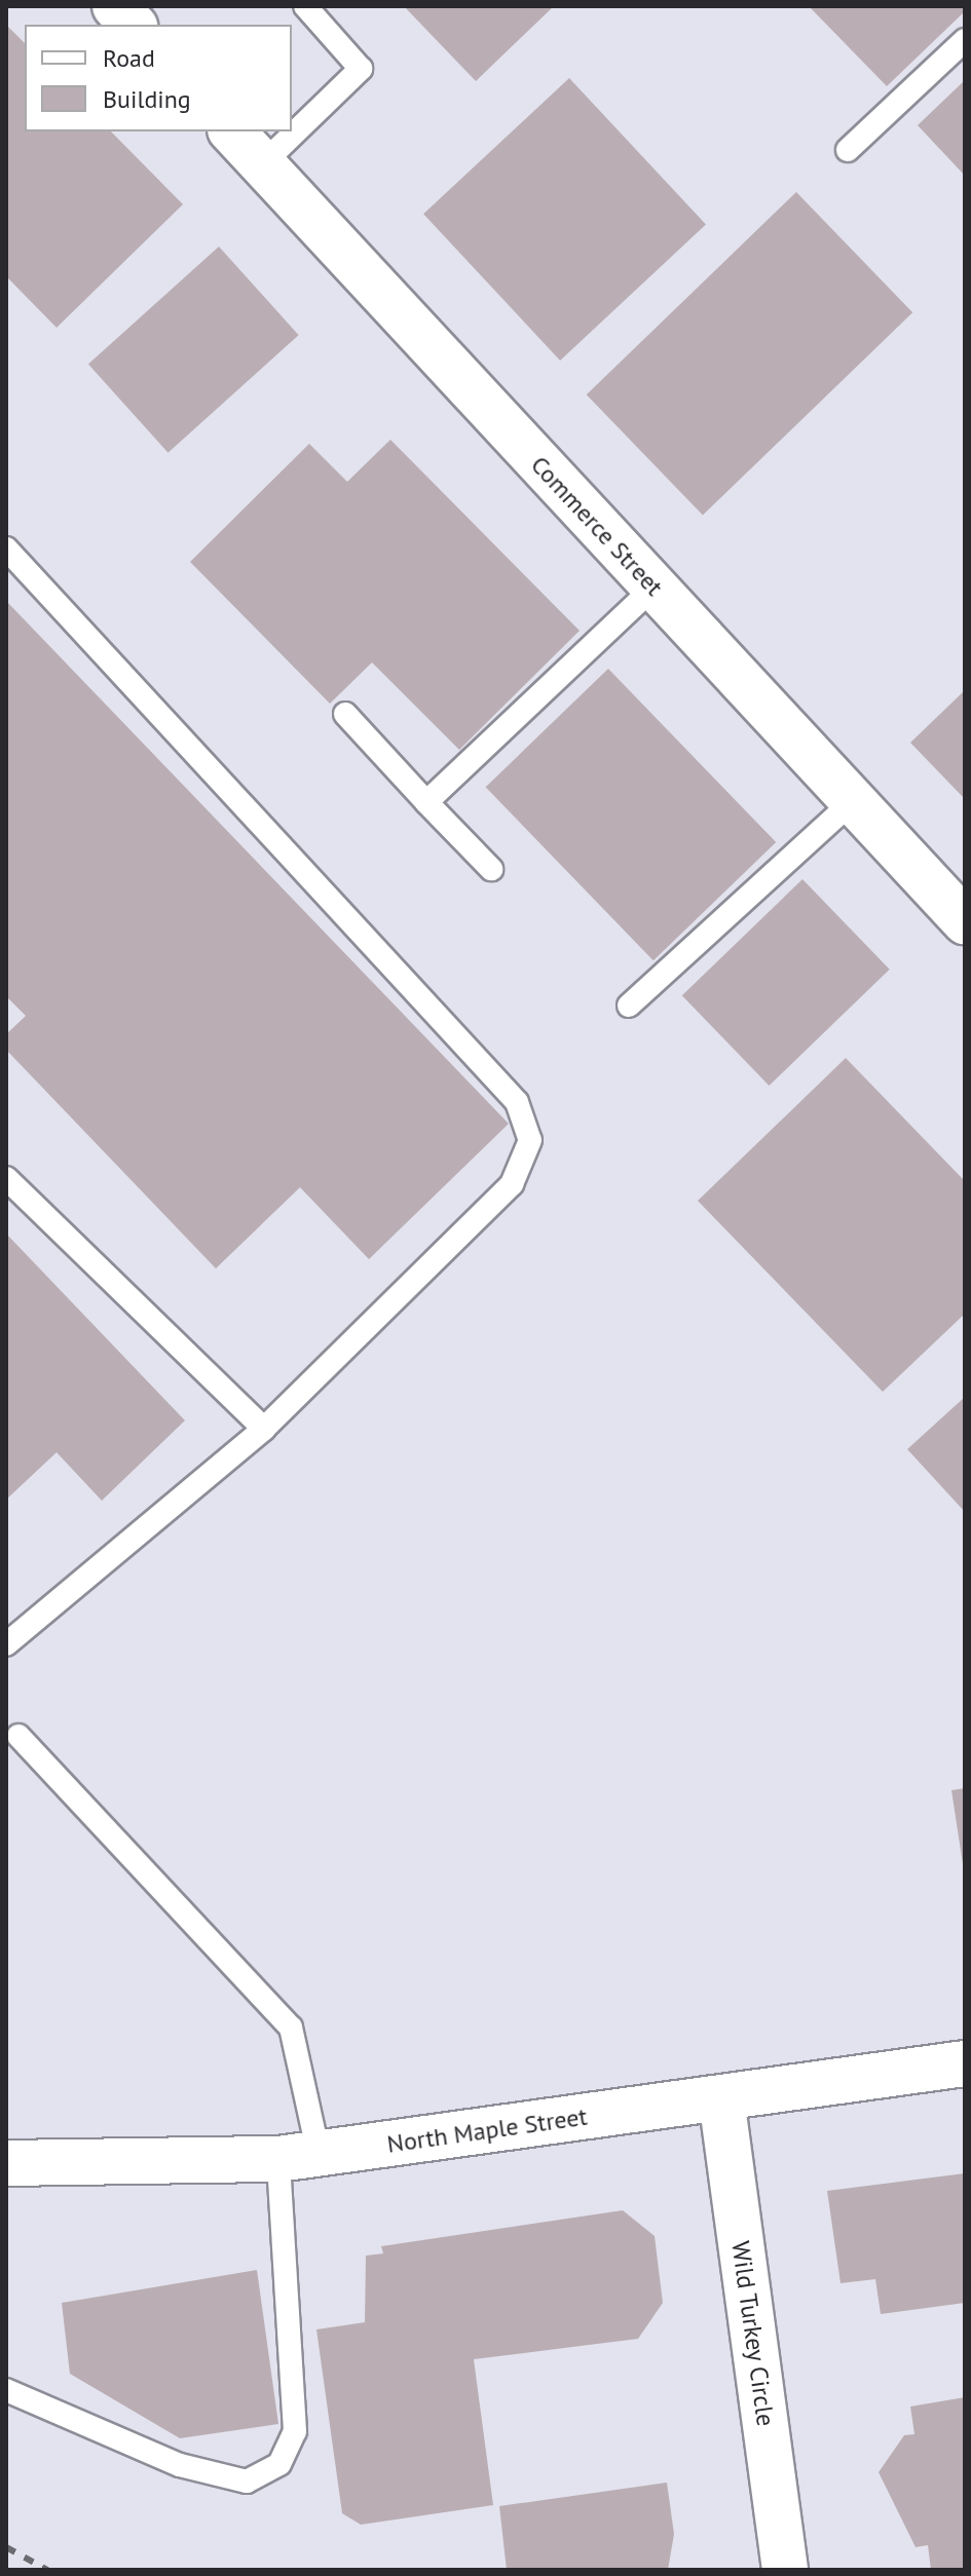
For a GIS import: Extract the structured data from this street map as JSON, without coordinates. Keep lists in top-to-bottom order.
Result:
{
  "streets": {
    "street": ["Commerce Street", "North Maple Street", "Wild Turkey Circle"]
  },
  "crossings": [
    ["North Maple Street", "Wild Turkey Circle"]
  ],
  "legend": ["Road", "Building"]
}
